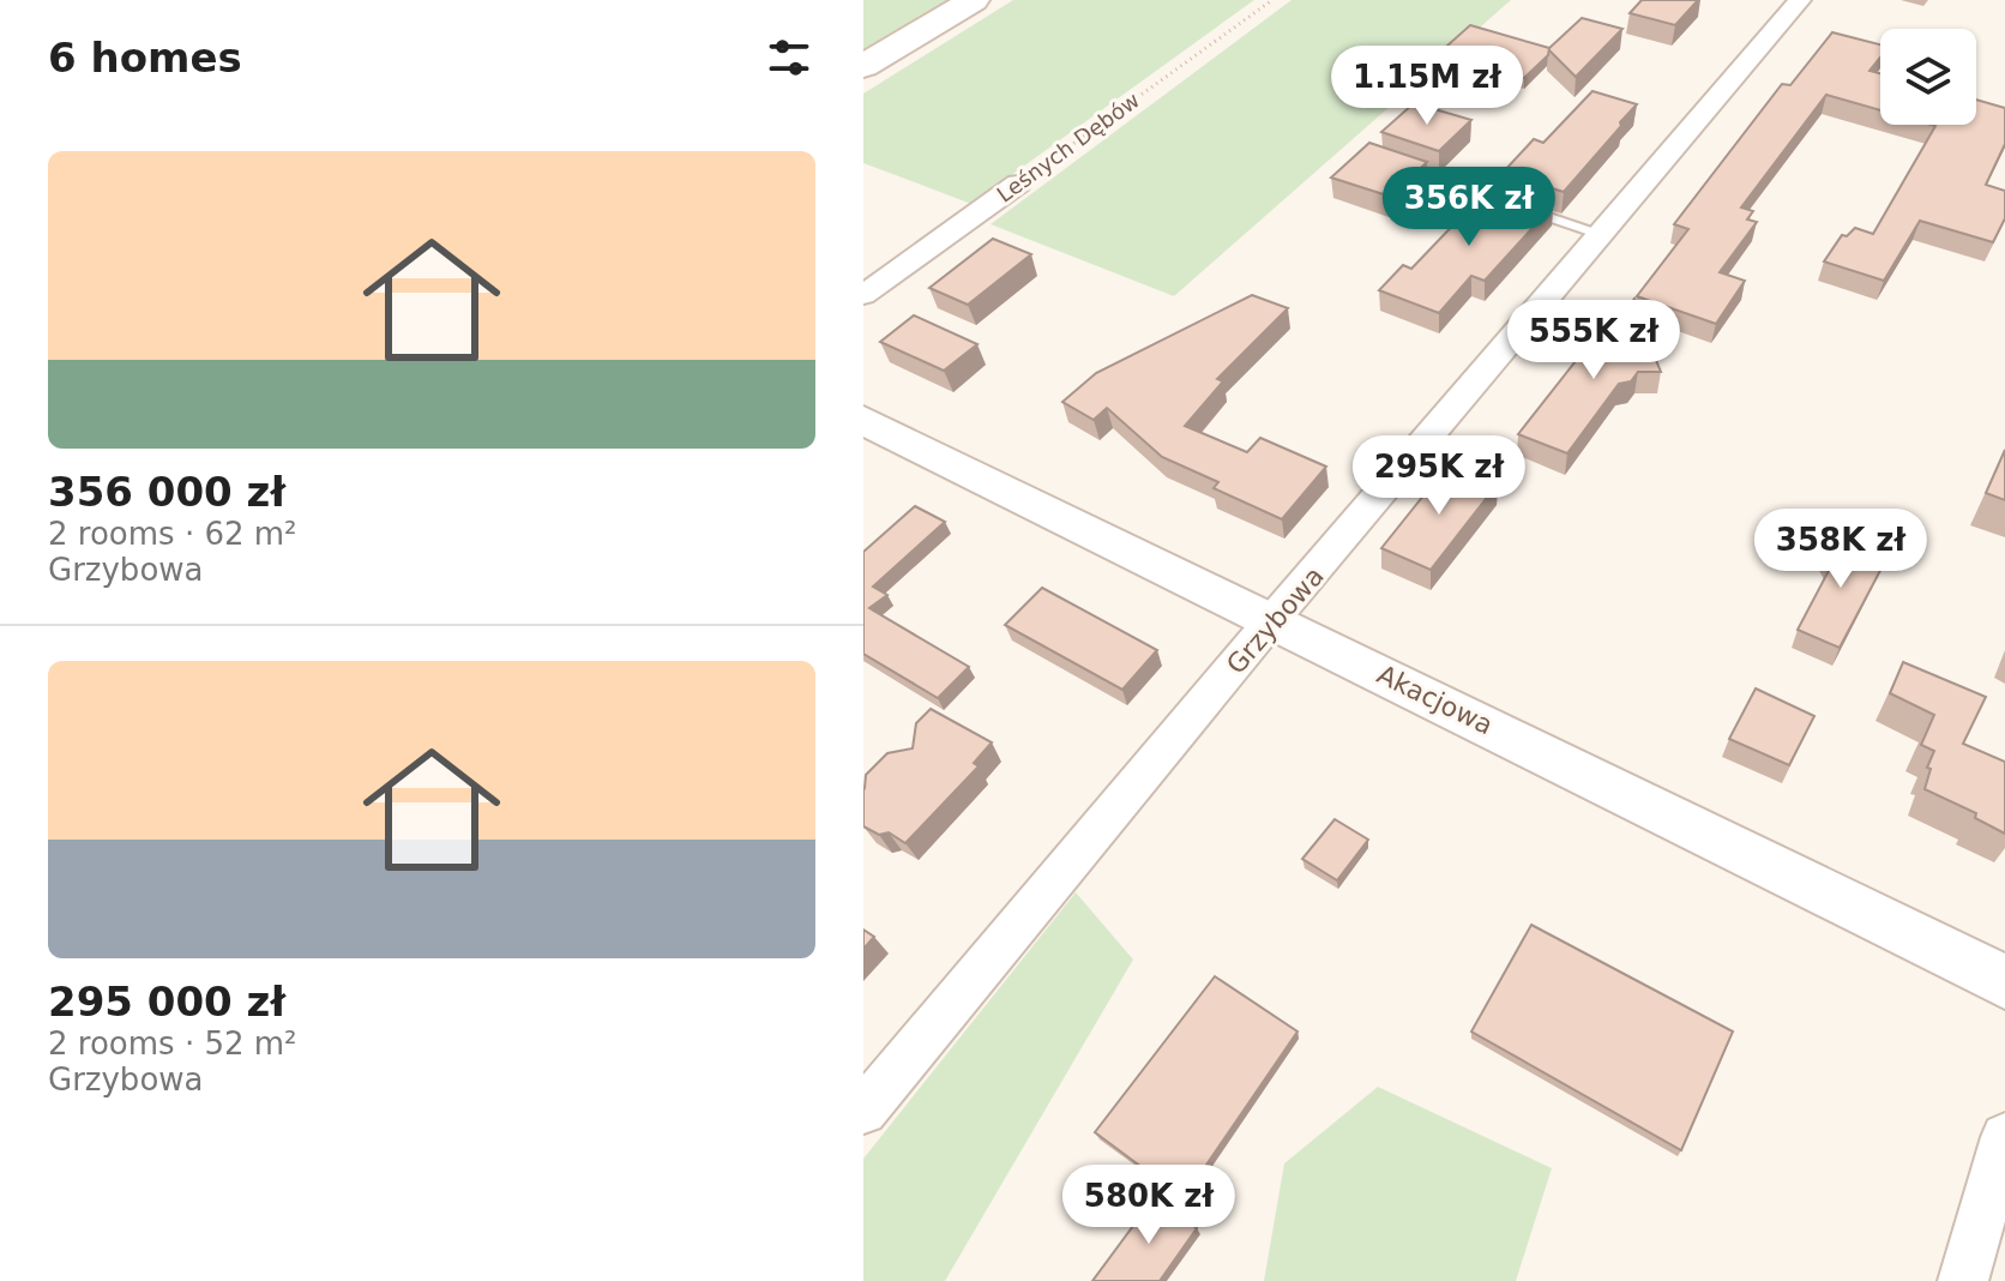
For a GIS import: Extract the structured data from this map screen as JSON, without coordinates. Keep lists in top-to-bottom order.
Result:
{
  "streets": {
    "street": ["Leśnych Dębów", "Grzybowa", "Akacjowa"]
  },
  "crossings": [
    ["Grzybowa", "Akacjowa"]
  ],
  "page": {
    "heading": "6 homes",
    "price": [
      "1.15M zł",
      "356K zł",
      "555K zł",
      "295K zł",
      "358K zł",
      "580K zł"
    ],
    "list": [
      {
        "name": "356 000 zł",
        "note": "2 rooms · 62 m² · Grzybowa"
      },
      {
        "name": "295 000 zł",
        "note": "2 rooms · 52 m² · Grzybowa"
      }
    ]
  }
}
